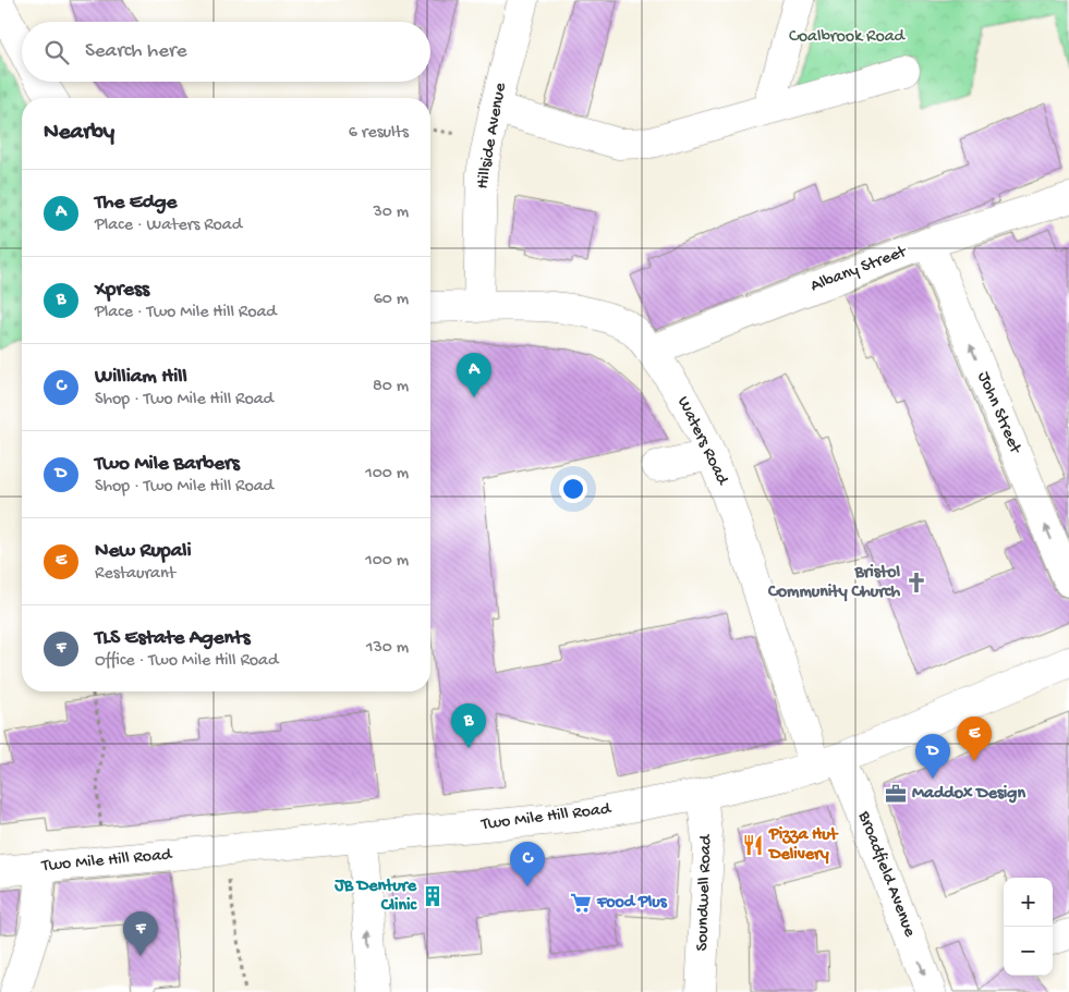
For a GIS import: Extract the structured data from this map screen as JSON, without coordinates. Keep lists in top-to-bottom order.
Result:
{
  "streets": {
    "street": [
      "Hillside Avenue",
      "Albany Street",
      "John Street",
      "Waters Road",
      "Two Mile Hill Road",
      "Broadfield Avenue",
      "Soundwell Road"
    ]
  },
  "crossings": [
    ["Hillside Avenue", "Waters Road"],
    ["Albany Street", "John Street"],
    ["Albany Street", "Waters Road"],
    ["Waters Road", "Two Mile Hill Road"],
    ["Waters Road", "Broadfield Avenue"],
    ["Two Mile Hill Road", "Broadfield Avenue"],
    ["Two Mile Hill Road", "Soundwell Road"]
  ],
  "one_way": ["John Street", "Broadfield Avenue"],
  "parks": ["Coalbrook Road"],
  "places": {
    "church": ["Bristol Community Church"],
    "office": ["Maddox Design"],
    "restaurant": ["Pizza Hut Delivery"],
    "building": ["JB Denture Clinic"],
    "supermarket": ["Food Plus"]
  },
  "page": {
    "search": "Search here",
    "heading": ["Nearby", "6 results"],
    "list": [
      {
        "mark": "A",
        "name": "The Edge",
        "note": "Place · Waters Road",
        "value": "30 m"
      },
      {
        "mark": "B",
        "name": "Xpress",
        "note": "Place · Two Mile Hill Road",
        "value": "60 m"
      },
      {
        "mark": "C",
        "name": "William Hill",
        "note": "Shop · Two Mile Hill Road",
        "value": "80 m"
      },
      {
        "mark": "D",
        "name": "Two Mile Barbers",
        "note": "Shop · Two Mile Hill Road",
        "value": "100 m"
      },
      {
        "mark": "E",
        "name": "New Rupali",
        "note": "Restaurant",
        "value": "100 m"
      },
      {
        "mark": "F",
        "name": "TLS Estate Agents",
        "note": "Office · Two Mile Hill Road",
        "value": "130 m"
      }
    ],
    "pins": [
      "A",
      "B",
      "E",
      "D",
      "C",
      "F"
    ],
    "map_buttons": ["+", "−"]
  }
}
